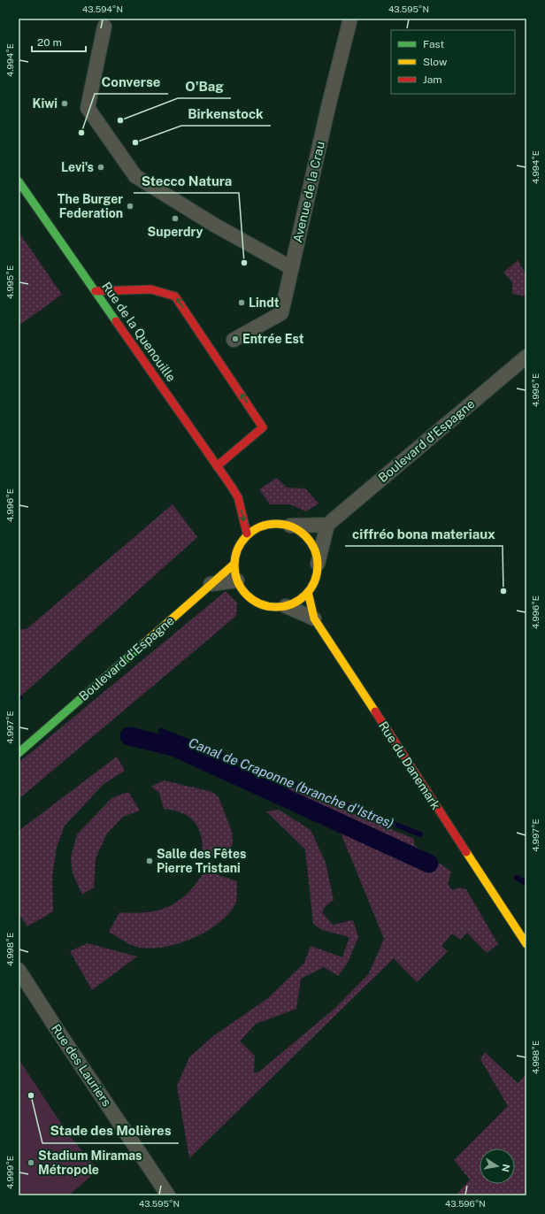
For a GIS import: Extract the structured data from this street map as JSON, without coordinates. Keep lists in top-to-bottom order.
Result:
{
  "streets": {
    "street": [
      "Avenue de la Crau",
      "Rue de la Quenouille",
      "Boulevard d'Espagne",
      "Rue du Danemark",
      "Rue des Lauriers"
    ]
  },
  "crossings": [
    ["Rue de la Quenouille", "Boulevard d'Espagne"],
    ["Rue de la Quenouille", "Rue du Danemark"],
    ["Boulevard d'Espagne", "Rue du Danemark"]
  ],
  "water": ["Canal de Craponne (branche d'Istres)"],
  "places": [
    "Kiwi",
    "O'Bag",
    "Converse",
    "Birkenstock",
    "Levi's",
    "The Burger Federation",
    "Superdry",
    "Stecco Natura",
    "Lindt",
    "Entrée Est",
    "ciffréo bona materiaux",
    "Salle des Fêtes Pierre Tristani",
    "Stade des Molières",
    "Stadium Miramas Métropole"
  ],
  "legend": ["Fast", "Slow", "Jam"],
  "scale_bar": "20 m",
  "north": "right",
  "coordinates": [
    "43.594°N",
    "43.595°N",
    "4.994°E",
    "4.995°E",
    "4.996°E",
    "4.997°E",
    "4.998°E",
    "4.999°E",
    "43.596°N"
  ]
}
